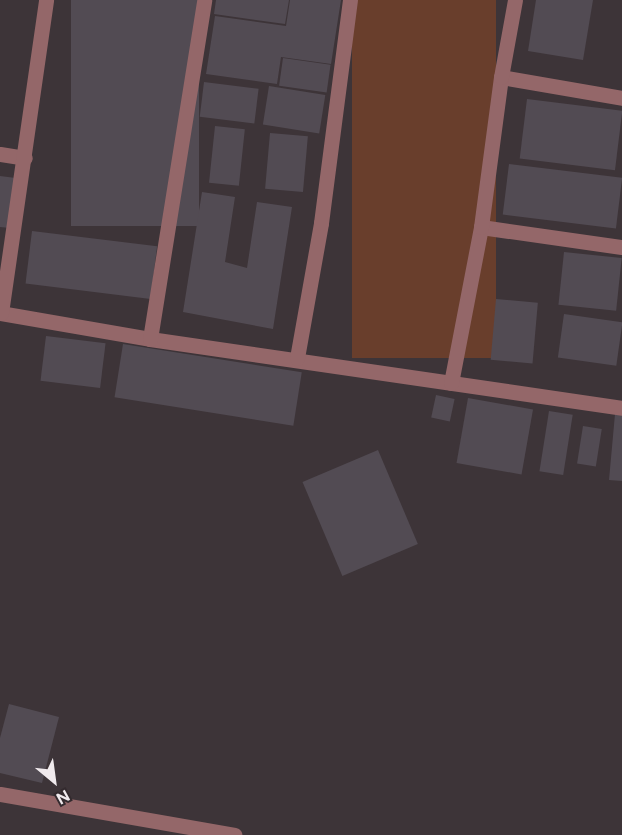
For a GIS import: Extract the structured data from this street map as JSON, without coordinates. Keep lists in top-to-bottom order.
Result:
{
  "north": "bottom right"
}
